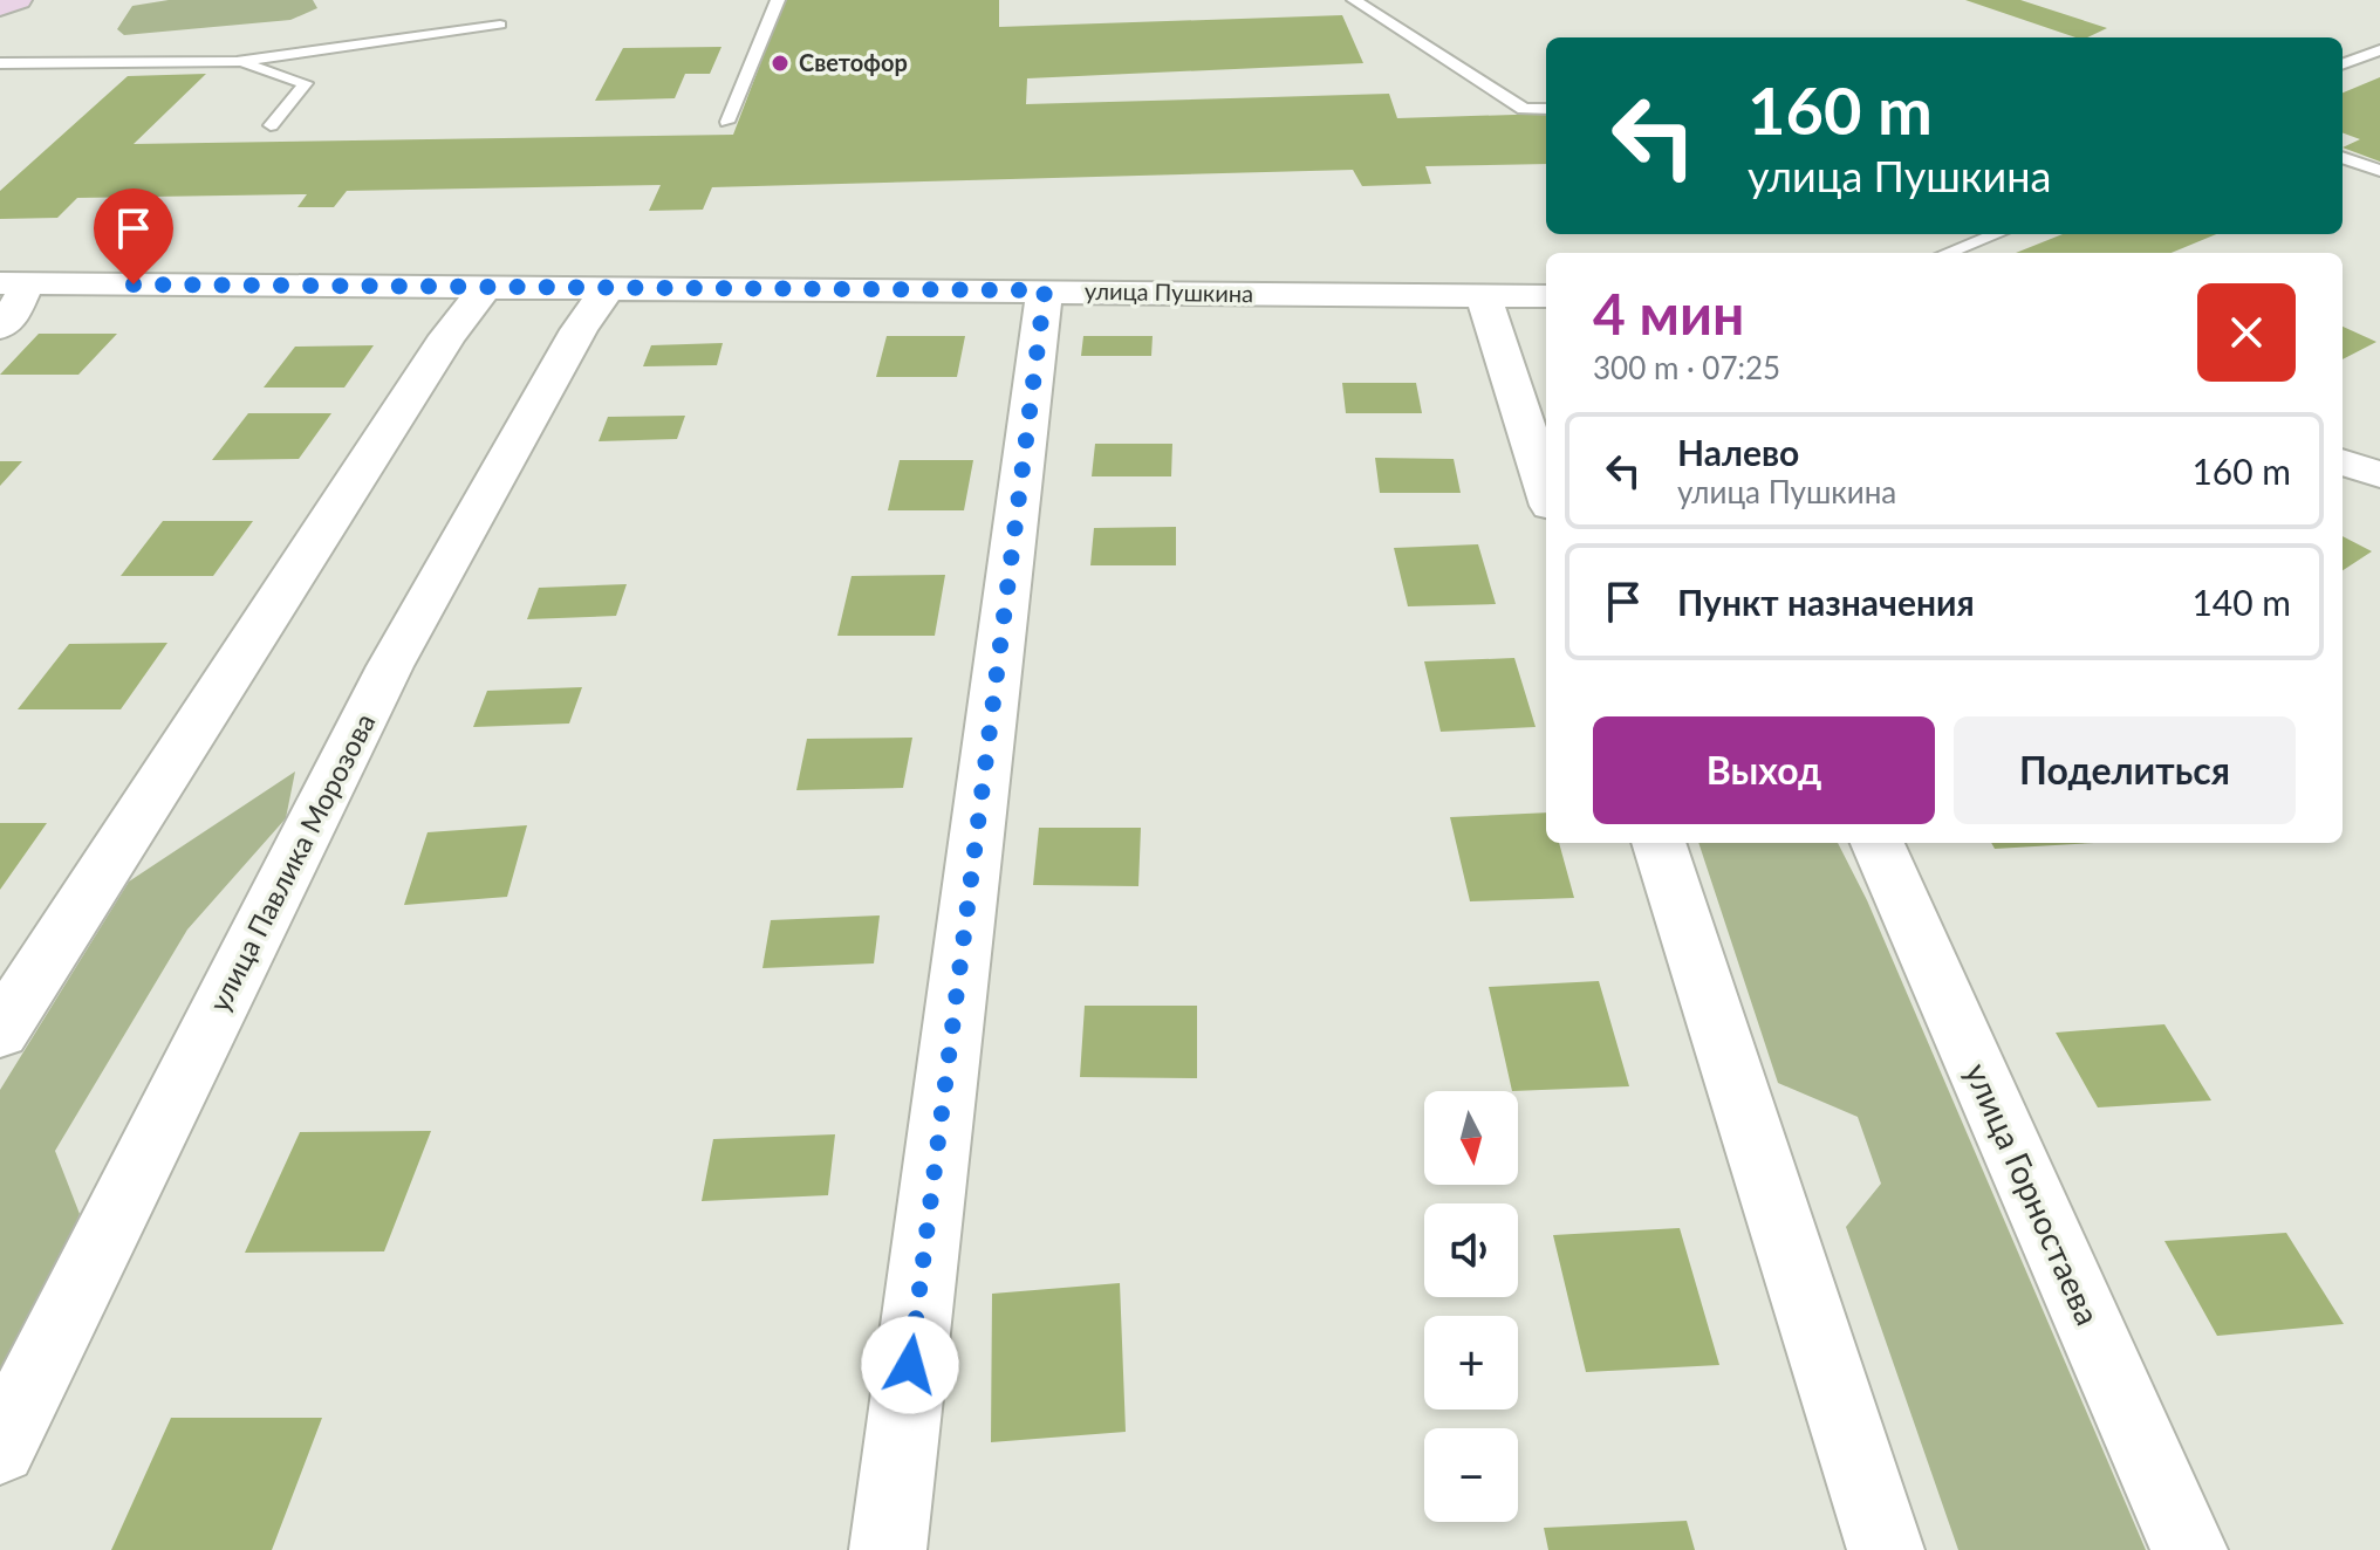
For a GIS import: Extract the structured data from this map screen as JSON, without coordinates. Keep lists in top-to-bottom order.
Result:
{
  "streets": {
    "street": ["улица Пушкина", "улица Павлика Морозова", "улица Горностаева"]
  },
  "crossings": [
    ["улица Пушкина", "улица Павлика Морозова"]
  ],
  "places": ["Светофор"],
  "north": "bottom",
  "page": {
    "turn": ["160 m", "улица Пушкина"],
    "heading": ["4 мин", "300 m · 07:25"],
    "list": [
      {
        "name": "Налево",
        "note": "улица Пушкина",
        "value": "160 m"
      },
      {
        "name": "Пункт назначения",
        "value": "140 m"
      }
    ],
    "buttons": ["Выход", "Поделиться"],
    "map_buttons": ["+", "−"]
  }
}
